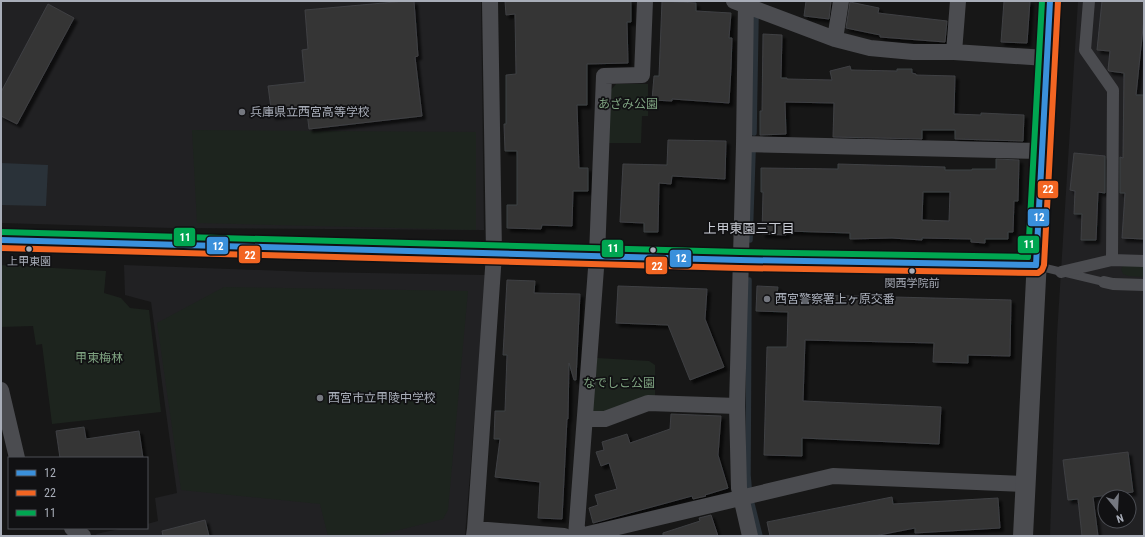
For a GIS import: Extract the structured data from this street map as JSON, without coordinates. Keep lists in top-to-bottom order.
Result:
{
  "districts": ["上甲東園三丁目"],
  "parks": ["あざみ公園", "甲東梅林", "なでしこ公園"],
  "places": [
    "兵庫県立西宮高等学校",
    "上甲東園",
    "関西学院前",
    "西宮警察署上ヶ原交番",
    "西宮市立甲陵中学校"
  ],
  "lines": ["transit line 12", "transit line 22", "transit line 11"],
  "legend": ["12", "22", "11"],
  "north": "bottom"
}
